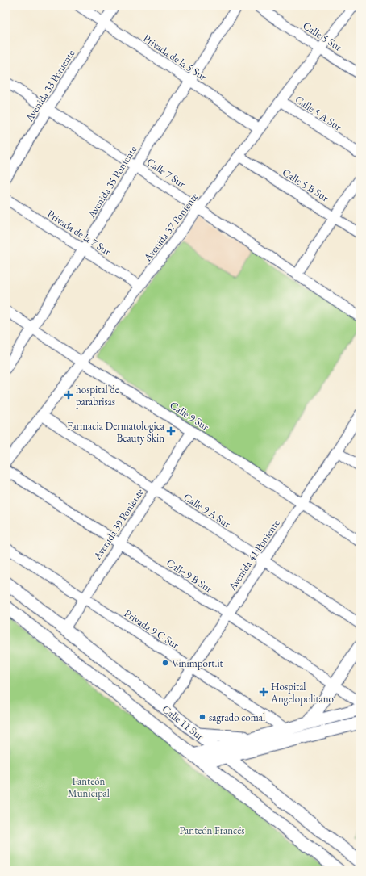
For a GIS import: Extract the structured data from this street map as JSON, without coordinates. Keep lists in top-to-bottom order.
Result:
{
  "streets": {
    "main road": ["Calle 11 Sur"],
    "street": [
      "Calle 5 Sur",
      "Privada de la 5 Sur",
      "Avenida 33 Poniente",
      "Calle 5 A Sur",
      "Calle 7 Sur",
      "Avenida 35 Poniente",
      "Calle 5 B Sur",
      "Avenida 37 Poniente",
      "Privada de la 7 Sur",
      "Calle 9 Sur",
      "Calle 9 A Sur",
      "Avenida 39 Poniente",
      "Avenida 41 Poniente",
      "Calle 9 B Sur",
      "Privada 9 C Sur"
    ]
  },
  "crossings": [
    ["Calle 5 Sur", "Avenida 37 Poniente"],
    ["Privada de la 5 Sur", "Avenida 33 Poniente"],
    ["Privada de la 5 Sur", "Avenida 35 Poniente"],
    ["Privada de la 5 Sur", "Avenida 37 Poniente"],
    ["Avenida 33 Poniente", "Calle 7 Sur"],
    ["Calle 5 A Sur", "Avenida 37 Poniente"],
    ["Calle 7 Sur", "Avenida 35 Poniente"],
    ["Calle 7 Sur", "Avenida 37 Poniente"],
    ["Avenida 35 Poniente", "Privada de la 7 Sur"],
    ["Avenida 35 Poniente", "Calle 9 Sur"],
    ["Calle 5 B Sur", "Avenida 37 Poniente"],
    ["Avenida 37 Poniente", "Privada de la 7 Sur"],
    ["Avenida 37 Poniente", "Calle 9 Sur"],
    ["Avenida 37 Poniente", "Calle 9 A Sur"],
    ["Calle 9 Sur", "Avenida 39 Poniente"],
    ["Calle 9 Sur", "Avenida 41 Poniente"],
    ["Calle 9 A Sur", "Avenida 39 Poniente"],
    ["Calle 9 A Sur", "Avenida 41 Poniente"],
    ["Avenida 39 Poniente", "Calle 9 B Sur"],
    ["Avenida 39 Poniente", "Privada 9 C Sur"],
    ["Avenida 39 Poniente", "Calle 11 Sur"],
    ["Avenida 41 Poniente", "Calle 9 B Sur"],
    ["Avenida 41 Poniente", "Privada 9 C Sur"],
    ["Avenida 41 Poniente", "Calle 11 Sur"]
  ],
  "parks": ["Panteón Municipal", "Panteón Francés"],
  "places": {
    "health": ["hospital de parabrisas", "Farmacia Dermatologica Beauty Skin", "Hospital Angelopolitano"],
    "other": ["Vinimport.it", "sagrado comal"]
  }
}
